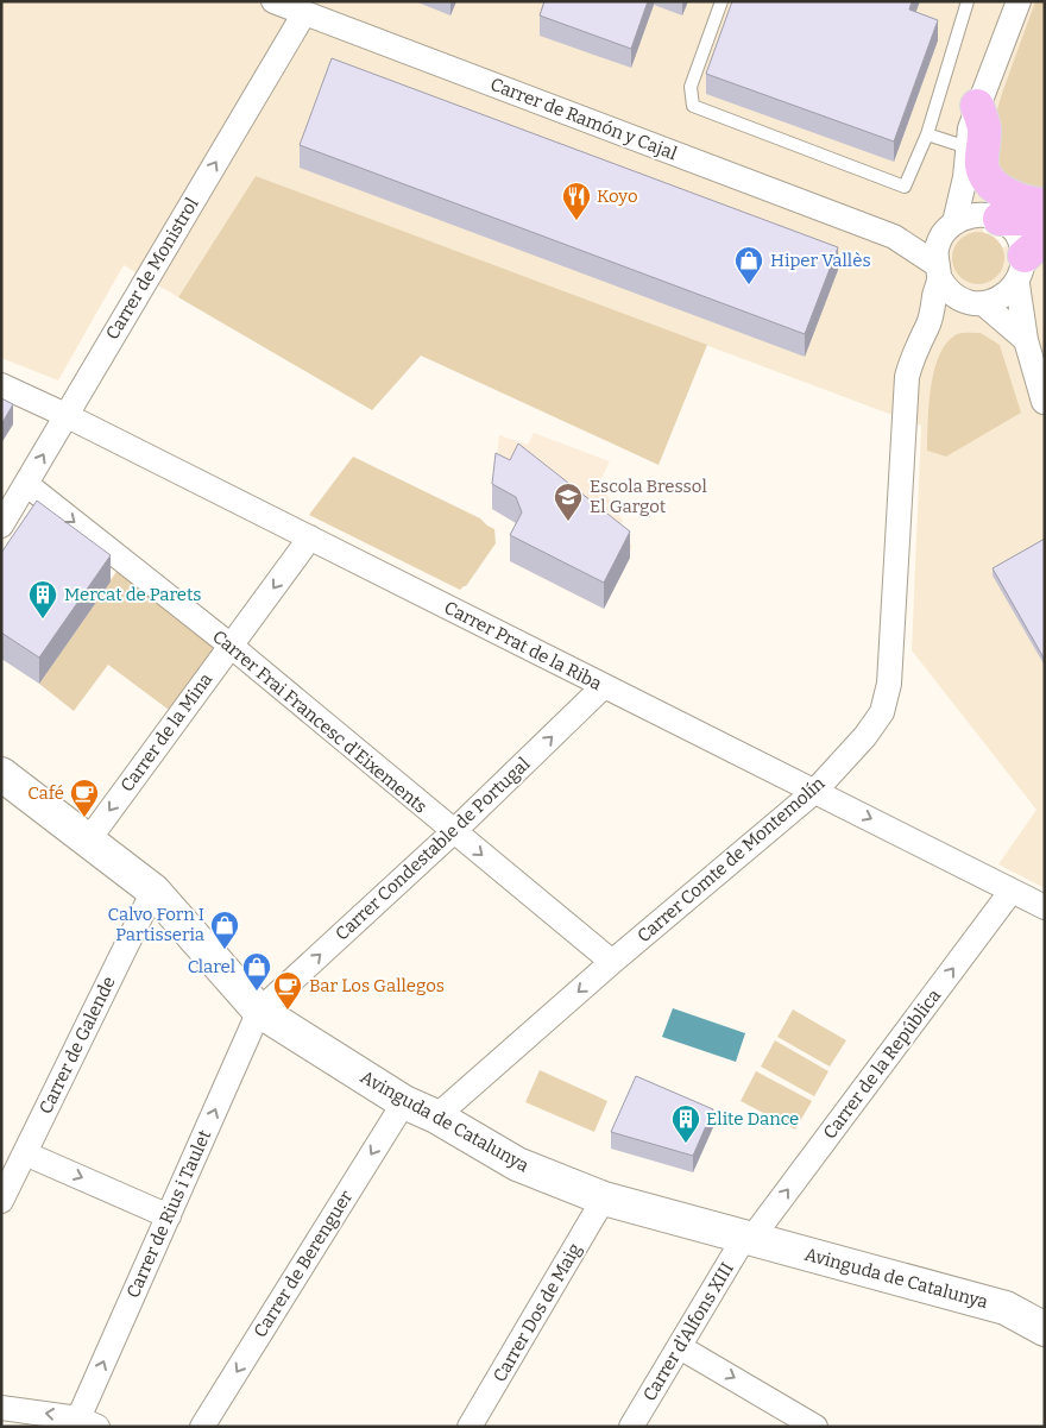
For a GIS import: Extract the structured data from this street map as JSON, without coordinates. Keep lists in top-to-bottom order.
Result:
{
  "streets": {
    "street": [
      "Carrer de Ramón y Cajal",
      "Carrer de Monistrol",
      "Carrer Prat de la Riba",
      "Carrer Frai Francesc d'Eixements",
      "Carrer de la Mina",
      "Carrer Condestable de Portugal",
      "Carrer Comte de Montemolín",
      "Carrer de Galende",
      "Carrer de la República",
      "Avinguda de Catalunya",
      "Carrer de Rius i Taulet",
      "Carrer de Berenguer",
      "Carrer Dos de Maig",
      "Carrer d'Alfons XIII"
    ]
  },
  "crossings": [
    ["Carrer de Ramón y Cajal", "Carrer de Monistrol"],
    ["Carrer de Ramón y Cajal", "Carrer Comte de Montemolín"],
    ["Carrer de Monistrol", "Carrer Prat de la Riba"],
    ["Carrer de Monistrol", "Carrer Frai Francesc d'Eixements"],
    ["Carrer Prat de la Riba", "Carrer de la Mina"],
    ["Carrer Prat de la Riba", "Carrer Condestable de Portugal"],
    ["Carrer Prat de la Riba", "Carrer Comte de Montemolín"],
    ["Carrer Prat de la Riba", "Carrer de la República"],
    ["Carrer Frai Francesc d'Eixements", "Carrer de la Mina"],
    ["Carrer Frai Francesc d'Eixements", "Carrer Condestable de Portugal"],
    ["Carrer Frai Francesc d'Eixements", "Carrer Comte de Montemolín"],
    ["Carrer de la Mina", "Avinguda de Catalunya"],
    ["Carrer Condestable de Portugal", "Avinguda de Catalunya"],
    ["Carrer Condestable de Portugal", "Carrer de Rius i Taulet"],
    ["Carrer Comte de Montemolín", "Avinguda de Catalunya"],
    ["Carrer de Galende", "Avinguda de Catalunya"],
    ["Carrer de la República", "Avinguda de Catalunya"],
    ["Carrer de la República", "Carrer d'Alfons XIII"],
    ["Avinguda de Catalunya", "Carrer de Rius i Taulet"],
    ["Avinguda de Catalunya", "Carrer de Berenguer"],
    ["Avinguda de Catalunya", "Carrer Dos de Maig"],
    ["Avinguda de Catalunya", "Carrer d'Alfons XIII"]
  ],
  "one_way": [
    "Carrer de Monistrol",
    "Carrer Frai Francesc d'Eixements",
    "Carrer de la Mina",
    "Carrer Condestable de Portugal",
    "Carrer de la República",
    "Carrer de Rius i Taulet",
    "Carrer de Berenguer"
  ],
  "places": {
    "restaurant": ["Koyo"],
    "shop": ["Hiper Vallès", "Calvo Forn I Partisseria", "Clarel"],
    "school or university": ["Escola Bressol El Gargot"],
    "building": ["Mercat de Parets", "Elite Dance"],
    "cafe": ["Café", "Bar Los Gallegos"]
  }
}
